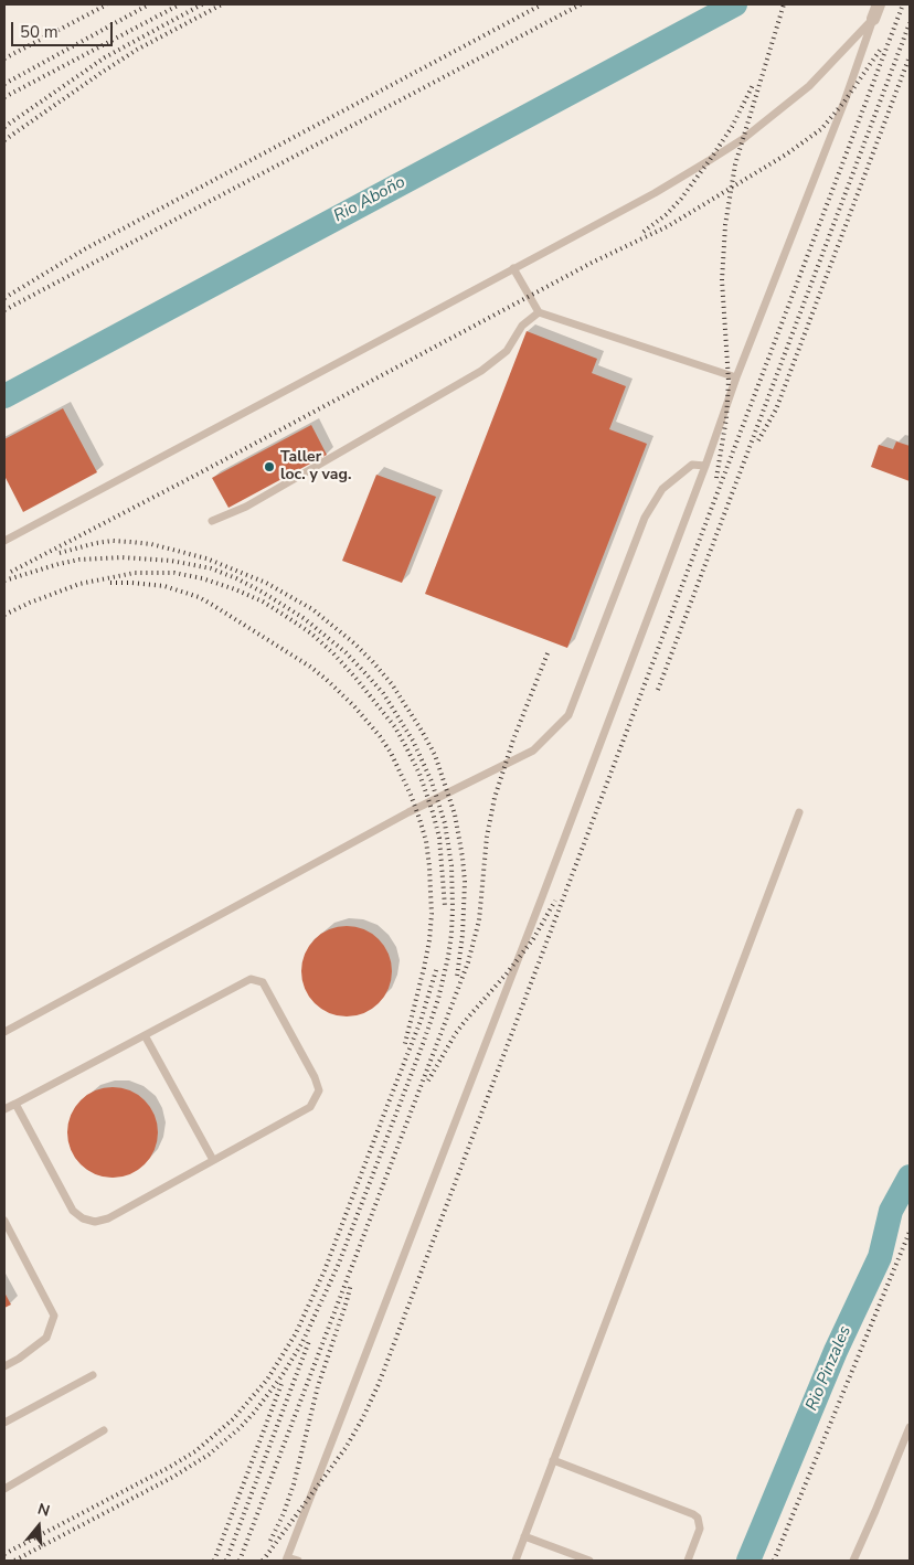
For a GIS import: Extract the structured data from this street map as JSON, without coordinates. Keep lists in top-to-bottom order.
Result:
{
  "water": ["Rio Aboño", "Rio Pinzales"],
  "places": ["Taller loc. y vag."],
  "scale_bar": "50 m",
  "north": "top"
}
